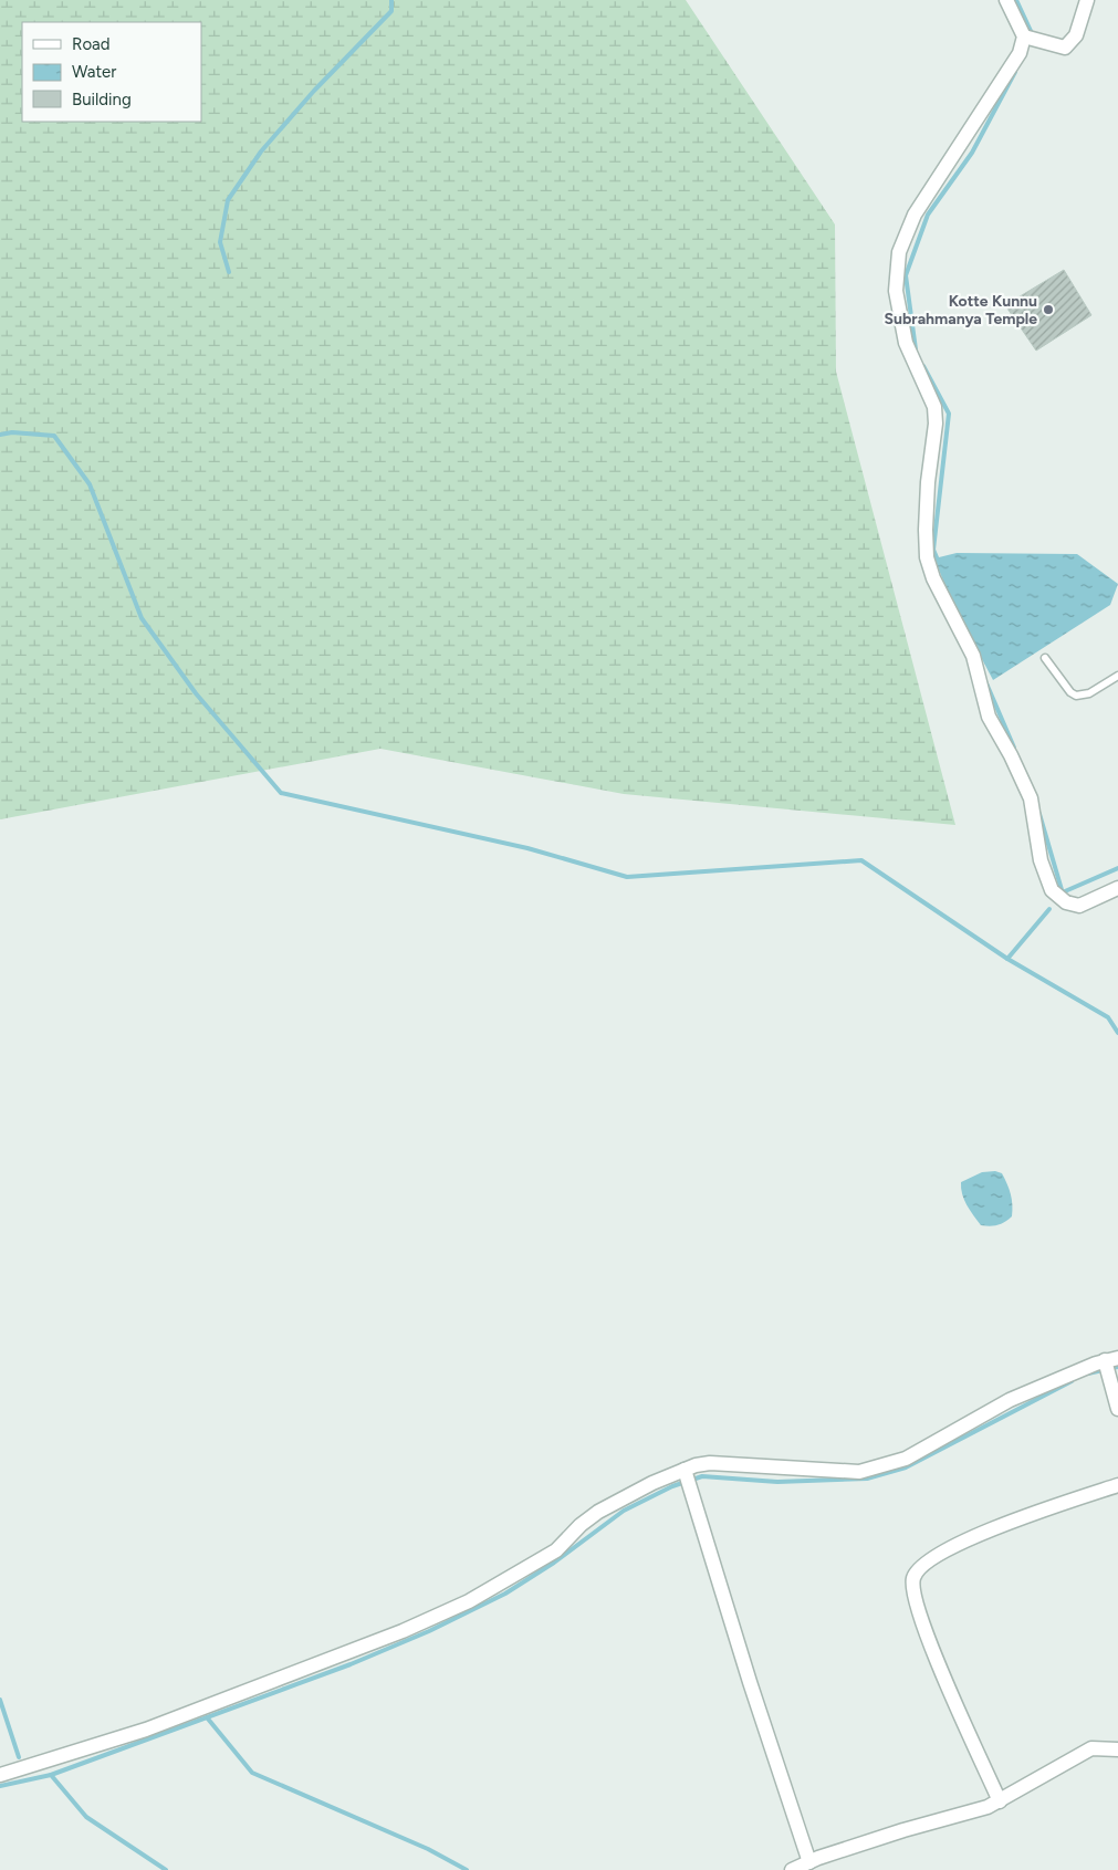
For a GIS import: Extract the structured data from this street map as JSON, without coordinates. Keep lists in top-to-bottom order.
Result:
{
  "places": ["Kotte Kunnu Subrahmanya Temple"],
  "legend": ["Road", "Water", "Building"]
}
